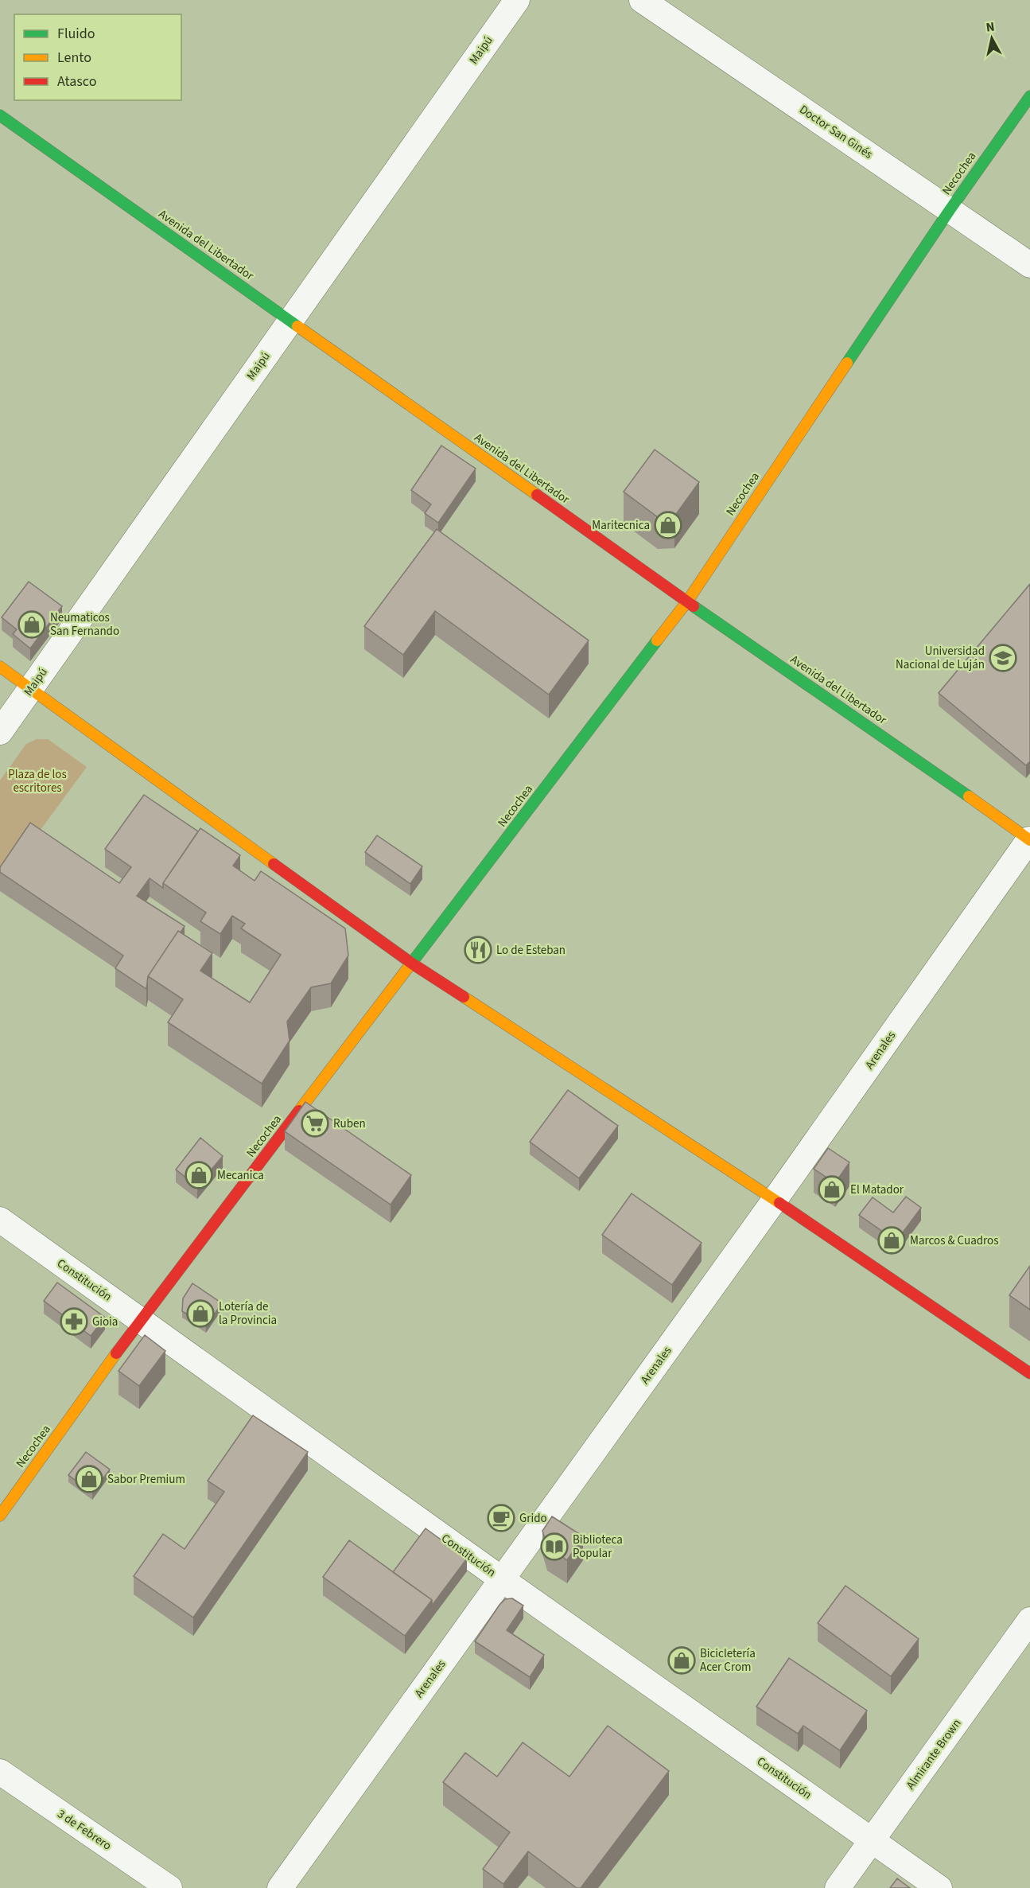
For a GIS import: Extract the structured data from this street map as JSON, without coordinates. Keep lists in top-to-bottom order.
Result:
{
  "streets": {
    "main road": ["Necochea", "Avenida del Libertador"],
    "street": [
      "Maipú",
      "Doctor San Ginés",
      "Arenales",
      "Constitución",
      "Almirante Brown",
      "3 de Febrero"
    ]
  },
  "crossings": [
    ["Maipú", "Avenida del Libertador"],
    ["Doctor San Ginés", "Necochea"],
    ["Necochea", "Avenida del Libertador"],
    ["Necochea", "Constitución"],
    ["Avenida del Libertador", "Arenales"],
    ["Arenales", "Constitución"],
    ["Constitución", "Almirante Brown"]
  ],
  "parks": ["Plaza de los escritores"],
  "places": {
    "shop": [
      "Maritecnica",
      "Neumaticos San Fernando",
      "Mecanica",
      "El Matador",
      "Marcos & Cuadros",
      "Lotería de la Provincia",
      "Sabor Premium",
      "Bicicletería Acer Crom"
    ],
    "school or university": ["Universidad Nacional de Luján"],
    "restaurant": ["Lo de Esteban"],
    "supermarket": ["Ruben"],
    "pharmacy": ["Gioia"],
    "cafe": ["Grido"],
    "library": ["Biblioteca Popular"]
  },
  "legend": ["Fluido", "Lento", "Atasco"],
  "north": "top"
}
